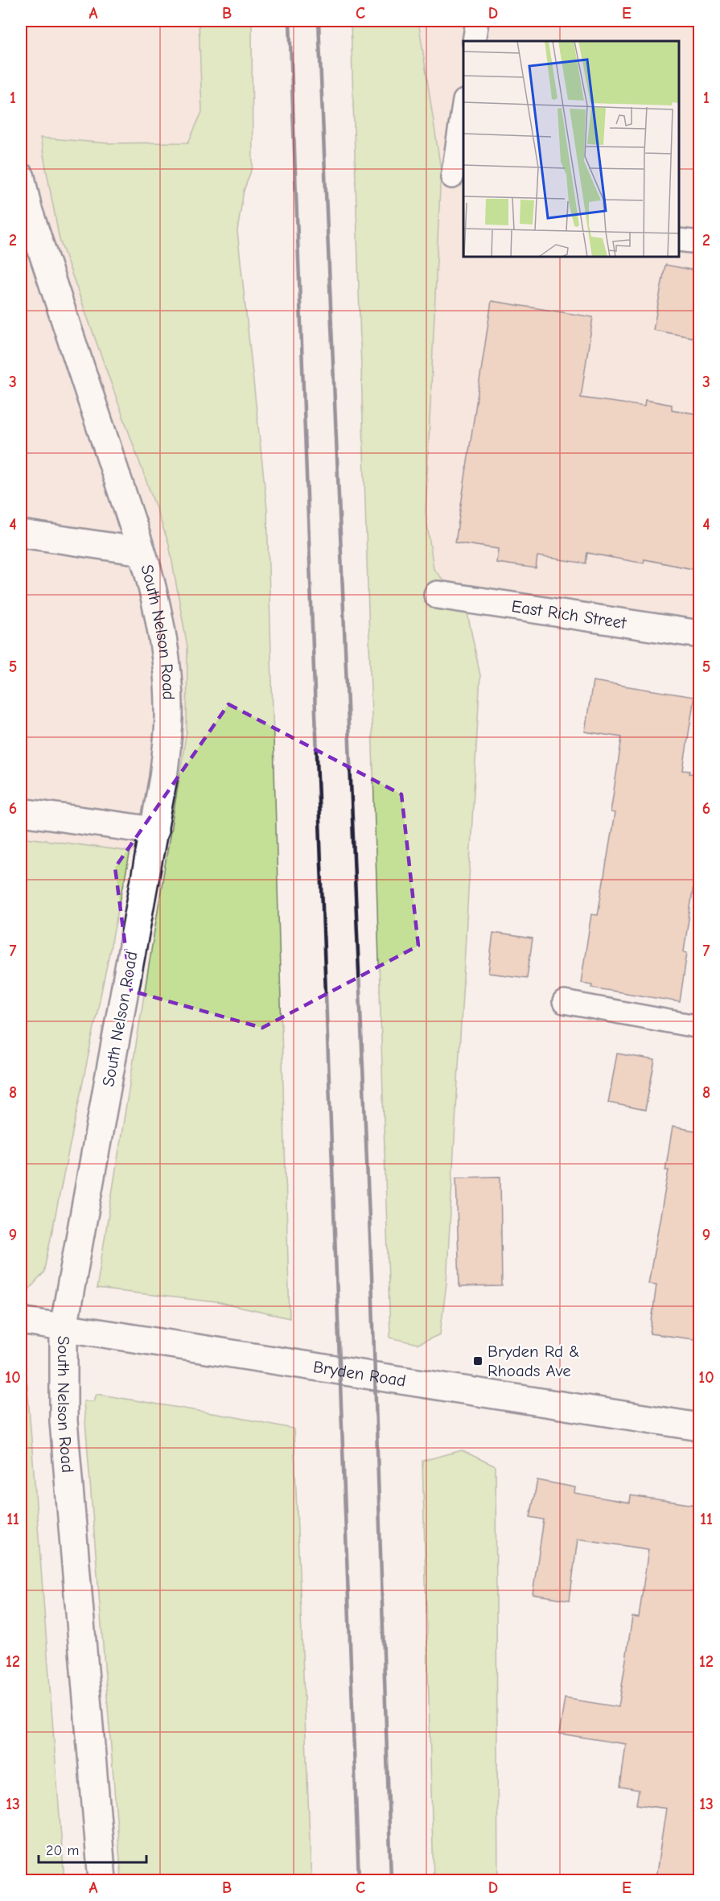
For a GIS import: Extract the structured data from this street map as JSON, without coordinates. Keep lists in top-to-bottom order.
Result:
{
  "streets": {
    "main road": ["East Rich Street", "South Nelson Road", "Bryden Road"]
  },
  "crossings": [
    ["South Nelson Road", "Bryden Road"]
  ],
  "places": {
    "transit": ["Bryden Rd & Rhoads Ave"]
  },
  "scale_bar": "20 m",
  "grid": {
    "columns": [
      "A",
      "B",
      "C",
      "D",
      "E"
    ],
    "rows": [
      "1",
      "2",
      "3",
      "4",
      "5",
      "6",
      "7",
      "8",
      "9",
      "10",
      "11",
      "12",
      "13"
    ]
  }
}
